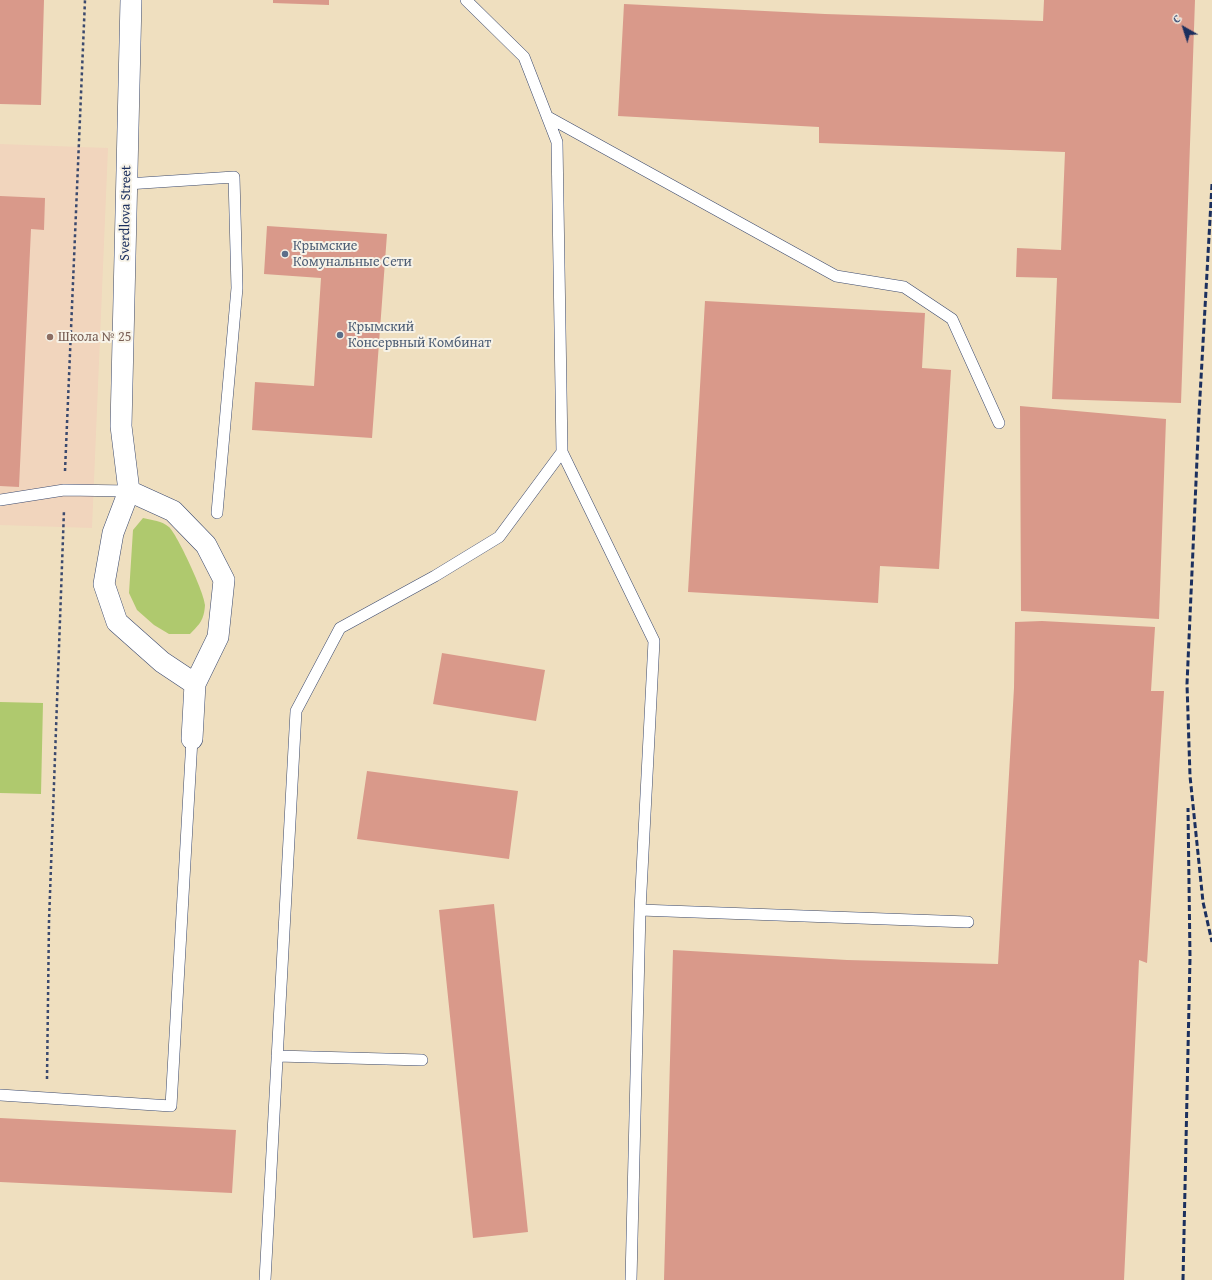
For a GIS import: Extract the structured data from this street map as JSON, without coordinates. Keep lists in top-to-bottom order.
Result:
{
  "streets": {
    "street": ["Sverdlova Street"]
  },
  "places": ["Крымские Комунальные Сети", "Крымский Консервный Комбинат", "Школа № 25"],
  "north": "top left"
}
